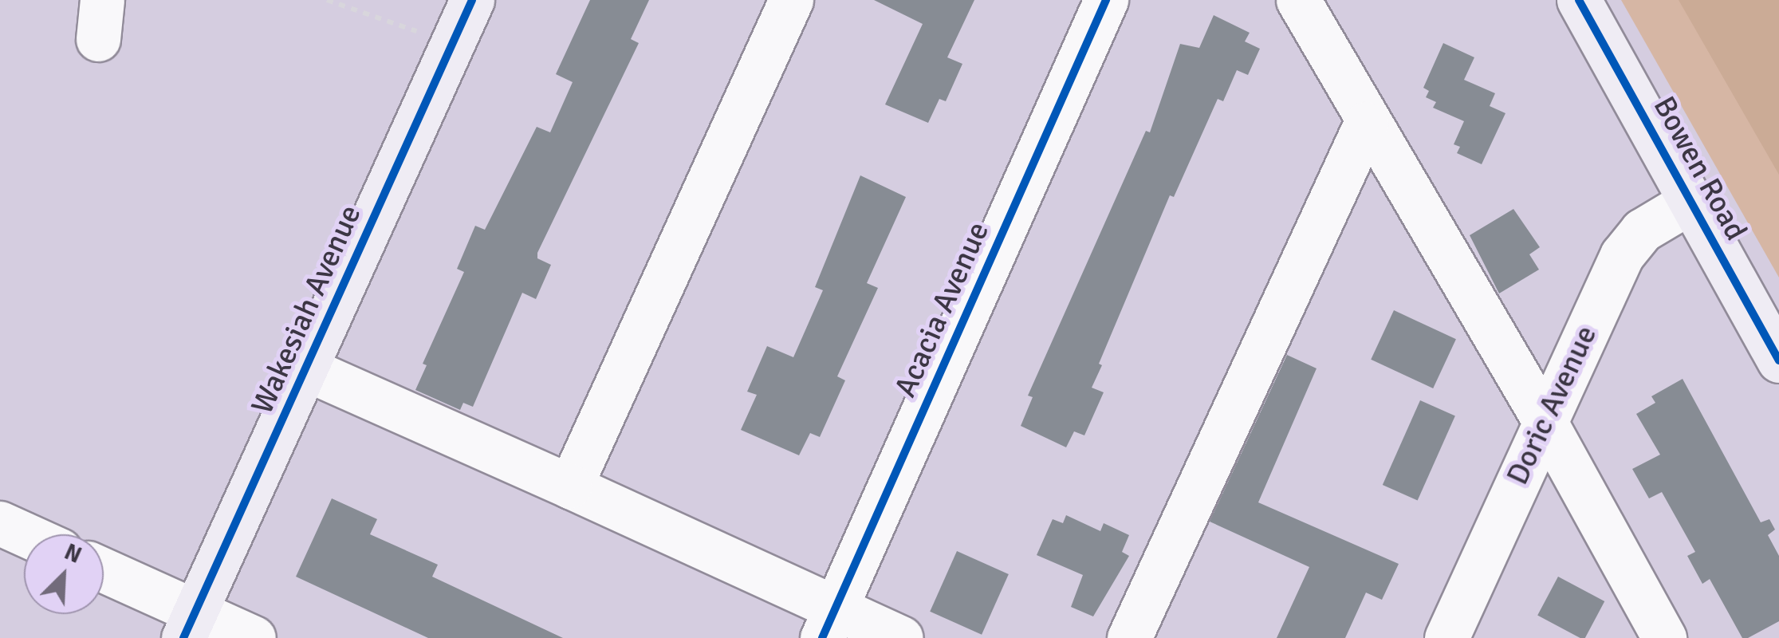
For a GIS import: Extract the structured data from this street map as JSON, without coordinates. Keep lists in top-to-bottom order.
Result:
{
  "streets": {
    "main road": ["Bowen Road", "Wakesiah Avenue"],
    "street": ["Acacia Avenue", "Doric Avenue"]
  },
  "crossings": [
    ["Bowen Road", "Doric Avenue"]
  ],
  "north": "top right"
}
